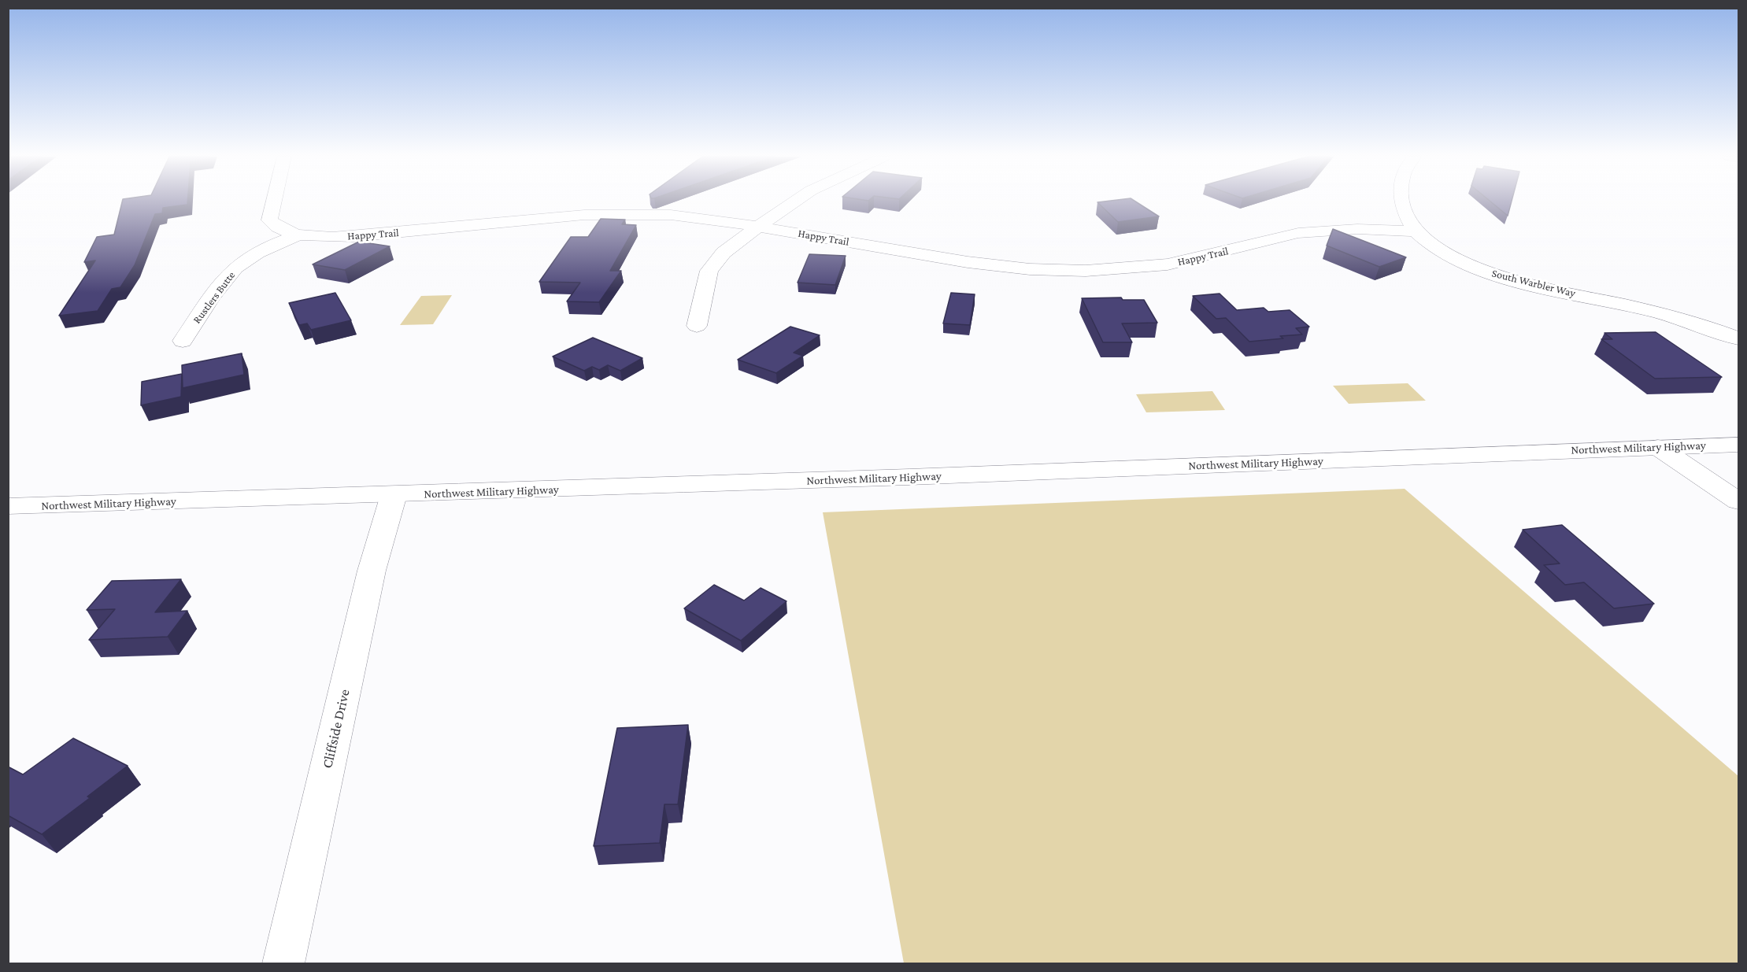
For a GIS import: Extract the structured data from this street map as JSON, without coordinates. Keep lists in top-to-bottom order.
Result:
{
  "streets": {
    "street": [
      "Happy Trail",
      "South Warbler Way",
      "Rustlers Butte",
      "Northwest Military Highway",
      "Cliffside Drive"
    ]
  },
  "crossings": [
    ["Happy Trail", "South Warbler Way"],
    ["Happy Trail", "Rustlers Butte"],
    ["Northwest Military Highway", "Cliffside Drive"]
  ]
}
